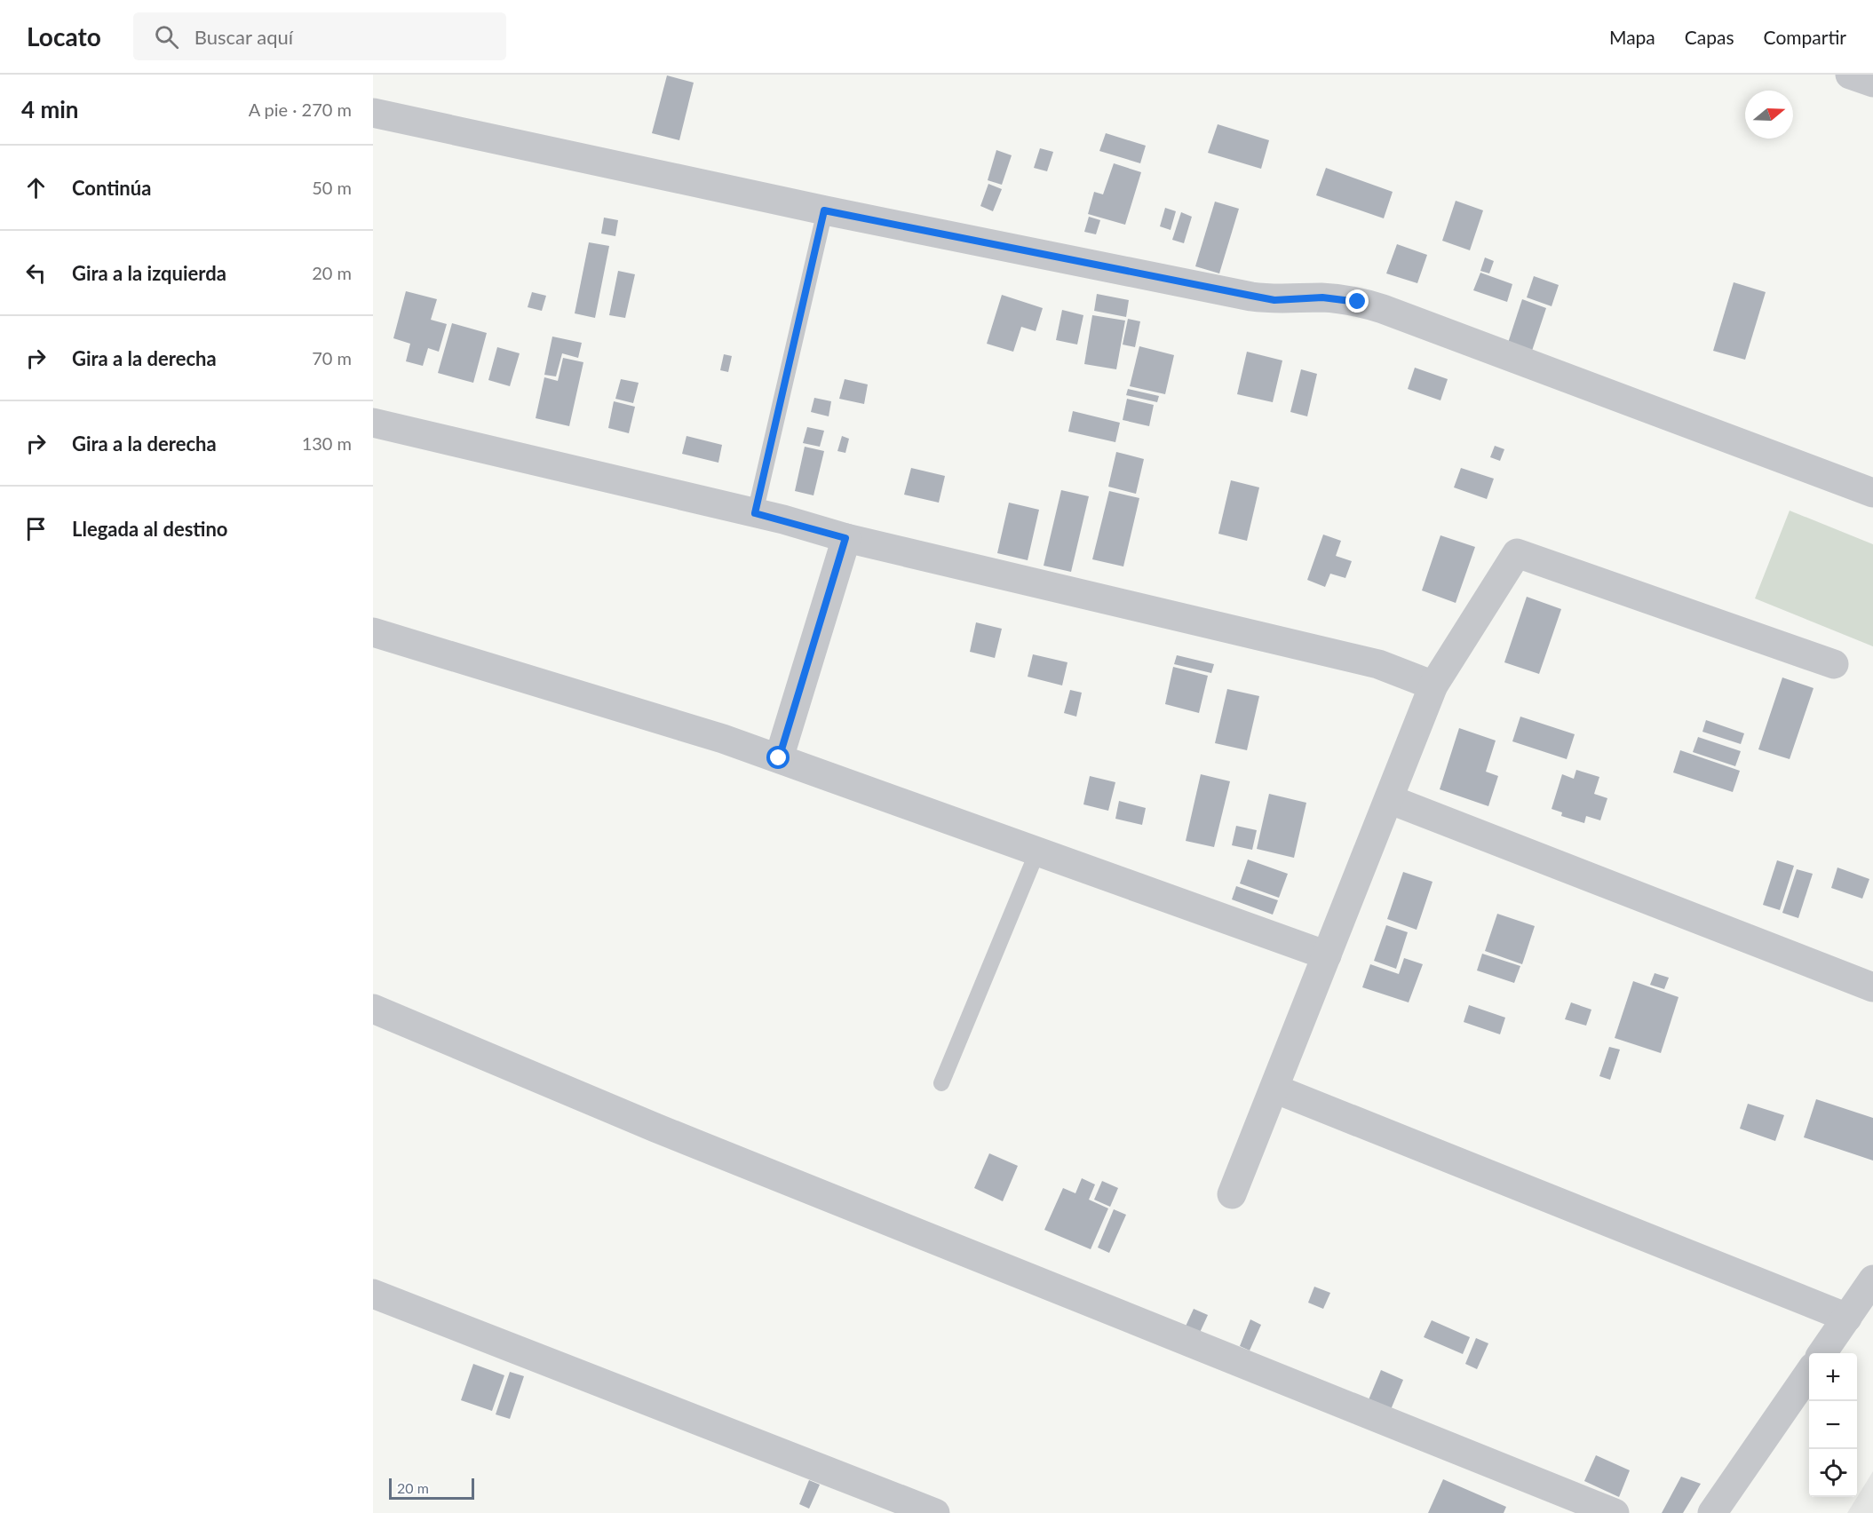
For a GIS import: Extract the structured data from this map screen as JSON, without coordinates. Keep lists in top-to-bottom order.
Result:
{
  "scale_bar": "20 m",
  "north": "right",
  "page": {
    "header": "Locato",
    "search": "Buscar aquí",
    "nav": ["Mapa", "Capas", "Compartir"],
    "heading": ["4 min", "A pie · 270 m"],
    "list": [
      ["Continúa", "50 m"],
      ["Gira a la izquierda", "20 m"],
      ["Gira a la derecha", "70 m"],
      ["Gira a la derecha", "130 m"],
      "Llegada al destino"
    ],
    "map_buttons": ["+", "−"],
    "scale": "20 m"
  }
}
